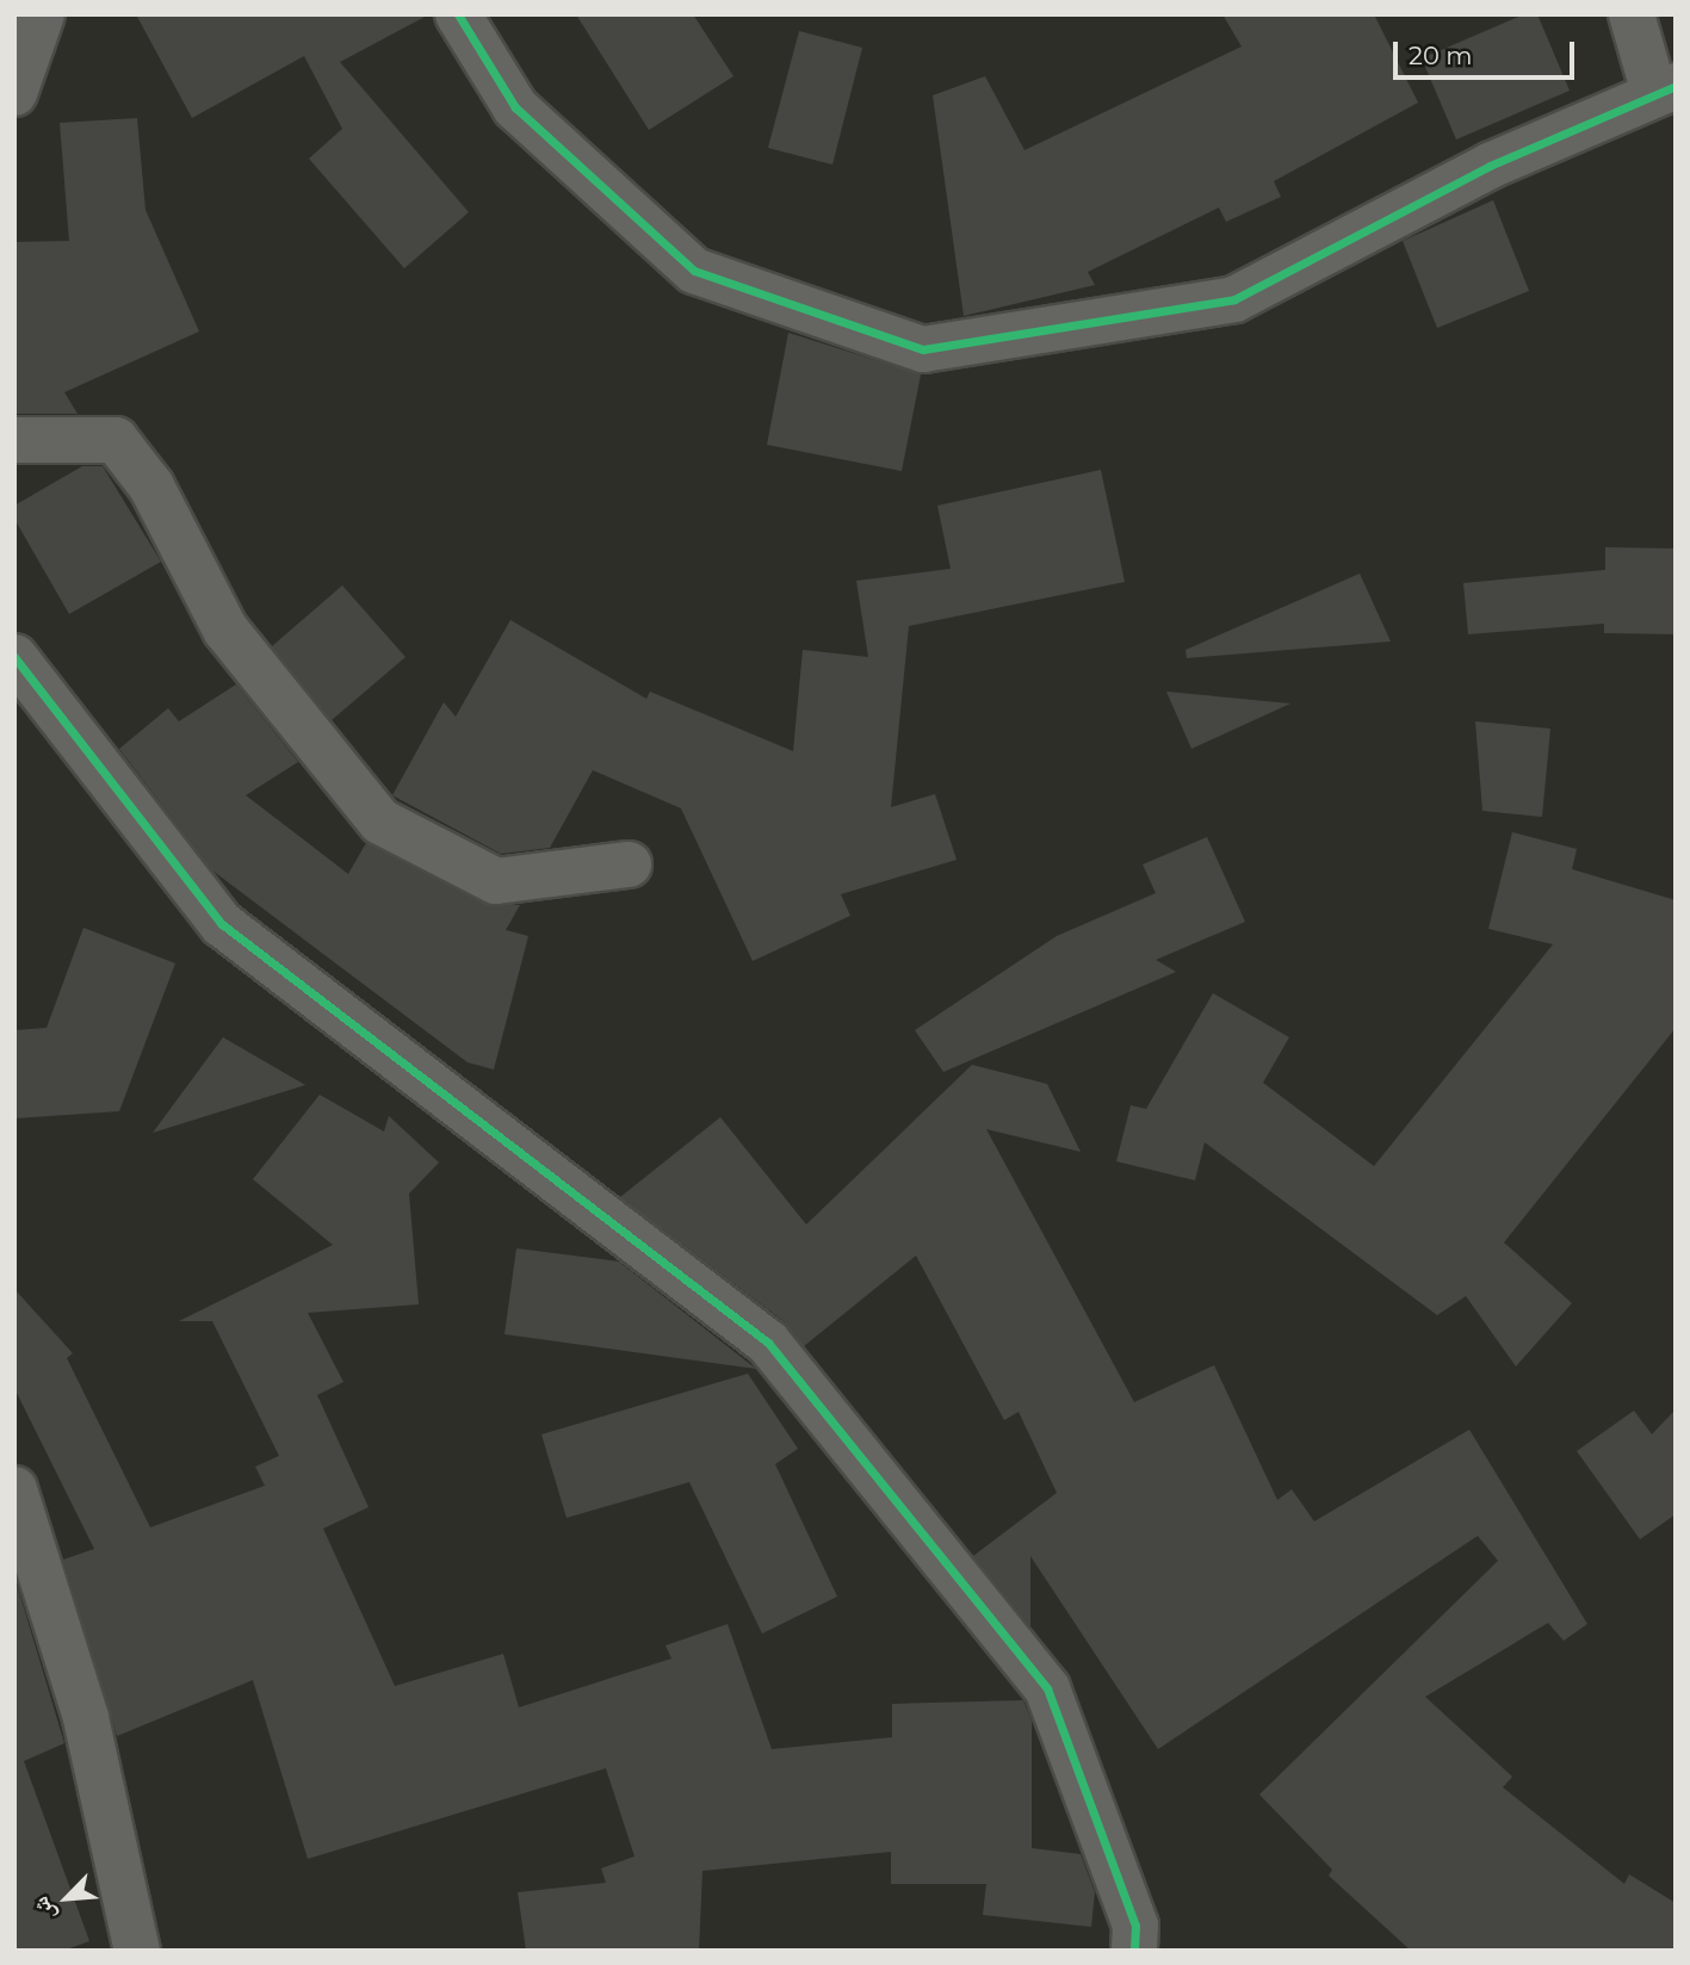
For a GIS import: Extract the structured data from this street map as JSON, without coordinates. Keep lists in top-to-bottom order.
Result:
{
  "scale_bar": "20 m",
  "north": "bottom left"
}
